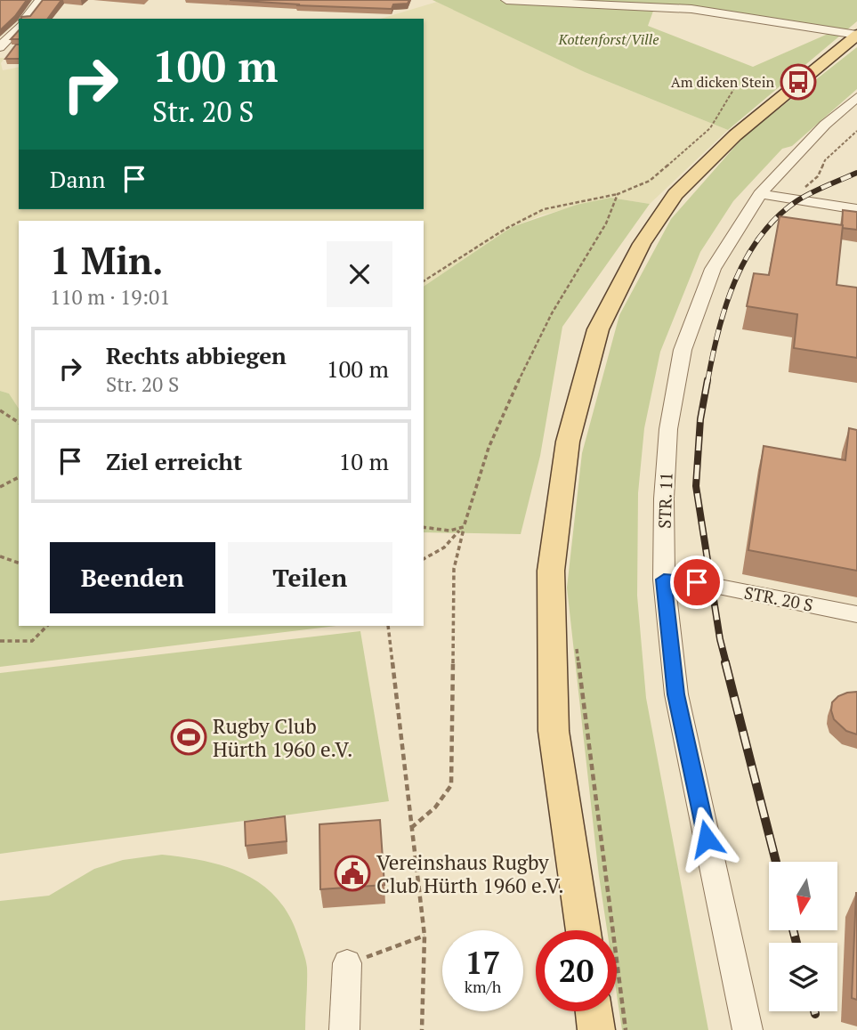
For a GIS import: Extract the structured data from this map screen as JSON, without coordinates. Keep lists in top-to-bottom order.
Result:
{
  "streets": {
    "street": ["STR. 11", "STR. 20 S"]
  },
  "crossings": [
    ["STR. 11", "STR. 20 S"]
  ],
  "parks": ["Kottenforst/Ville"],
  "places": {
    "bus stop": ["Am dicken Stein"],
    "sports": ["Rugby Club Hürth 1960 e.V."],
    "public building": ["Vereinshaus Rugby Club Hürth 1960 e.V."]
  },
  "north": "bottom",
  "page": {
    "turn": ["100 m", "Str. 20 S"],
    "then": "Dann",
    "heading": ["1 Min.", "110 m · 19:01"],
    "list": [
      {
        "name": "Rechts abbiegen",
        "note": "Str. 20 S",
        "value": "100 m"
      },
      {
        "name": "Ziel erreicht",
        "value": "10 m"
      }
    ],
    "buttons": ["Beenden", "Teilen"],
    "speed": "17 km/h",
    "limit": "20"
  }
}
